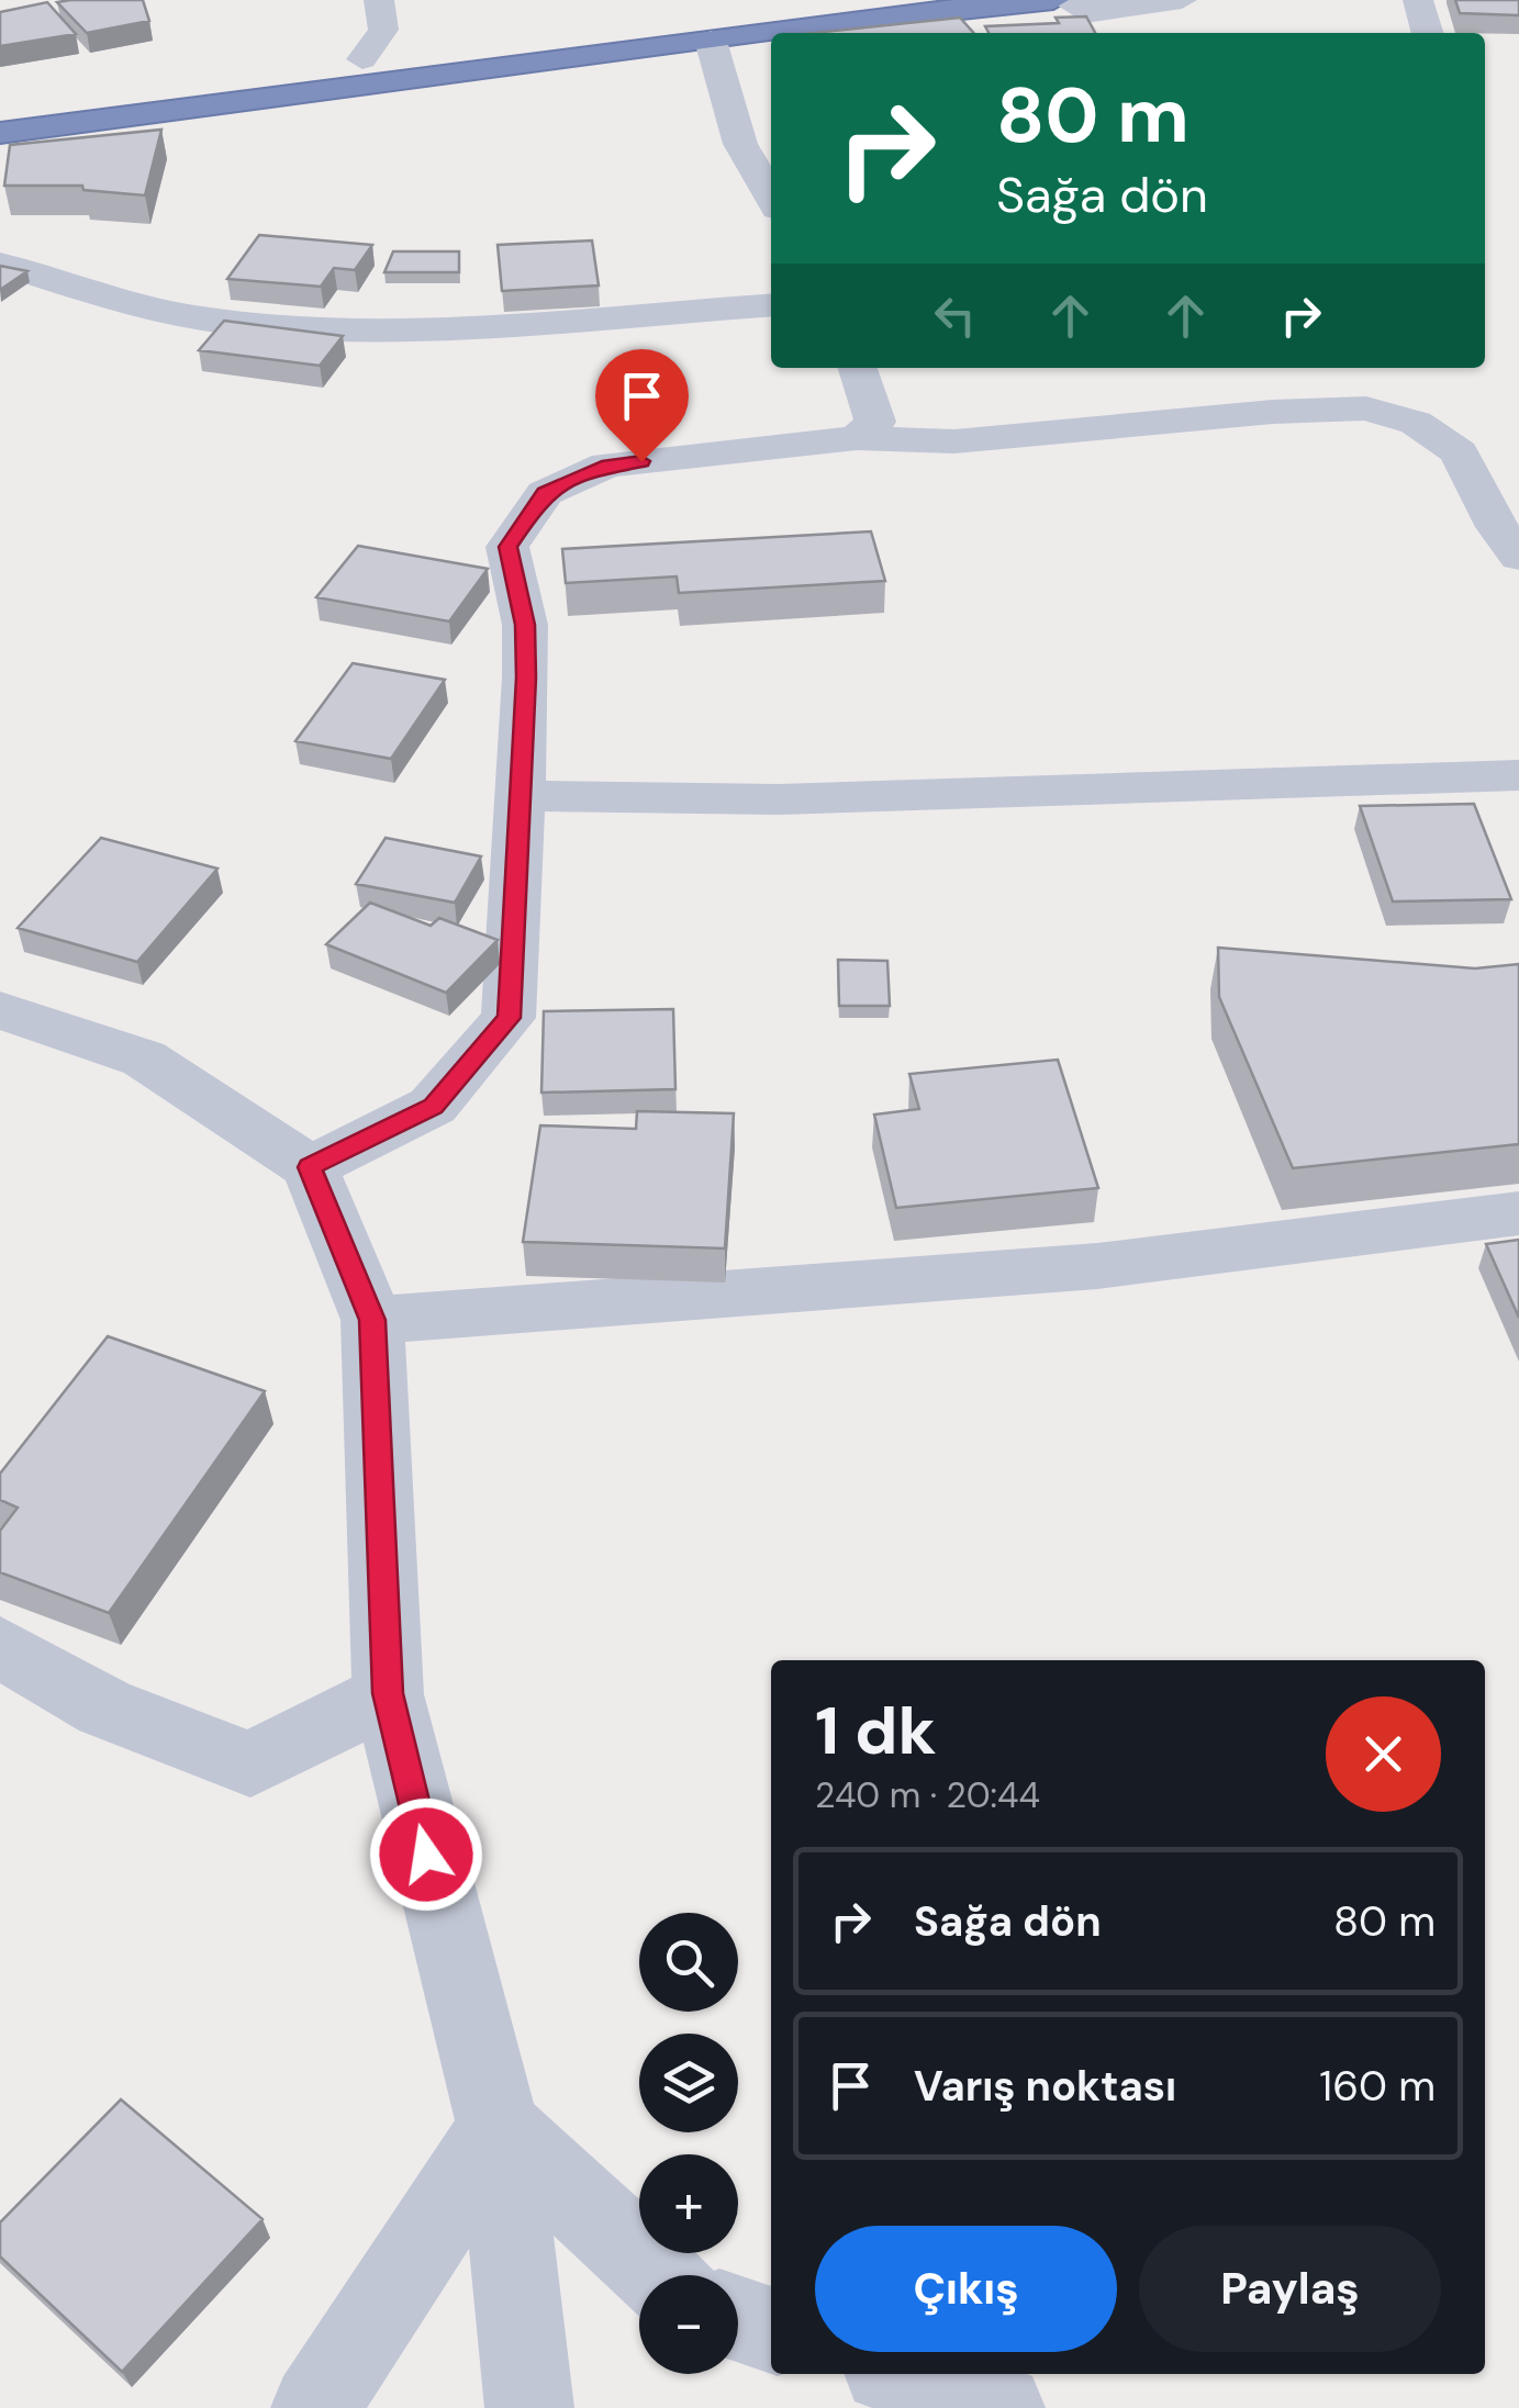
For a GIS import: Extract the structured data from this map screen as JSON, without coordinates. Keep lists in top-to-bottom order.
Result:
{
  "page": {
    "turn": ["80 m", "Sağa dön"],
    "heading": ["1 dk", "240 m · 20:44"],
    "list": [
      {
        "name": "Sağa dön",
        "value": "80 m"
      },
      {
        "name": "Varış noktası",
        "value": "160 m"
      }
    ],
    "map_buttons": ["+", "−"],
    "buttons": ["Çıkış", "Paylaş"]
  }
}
